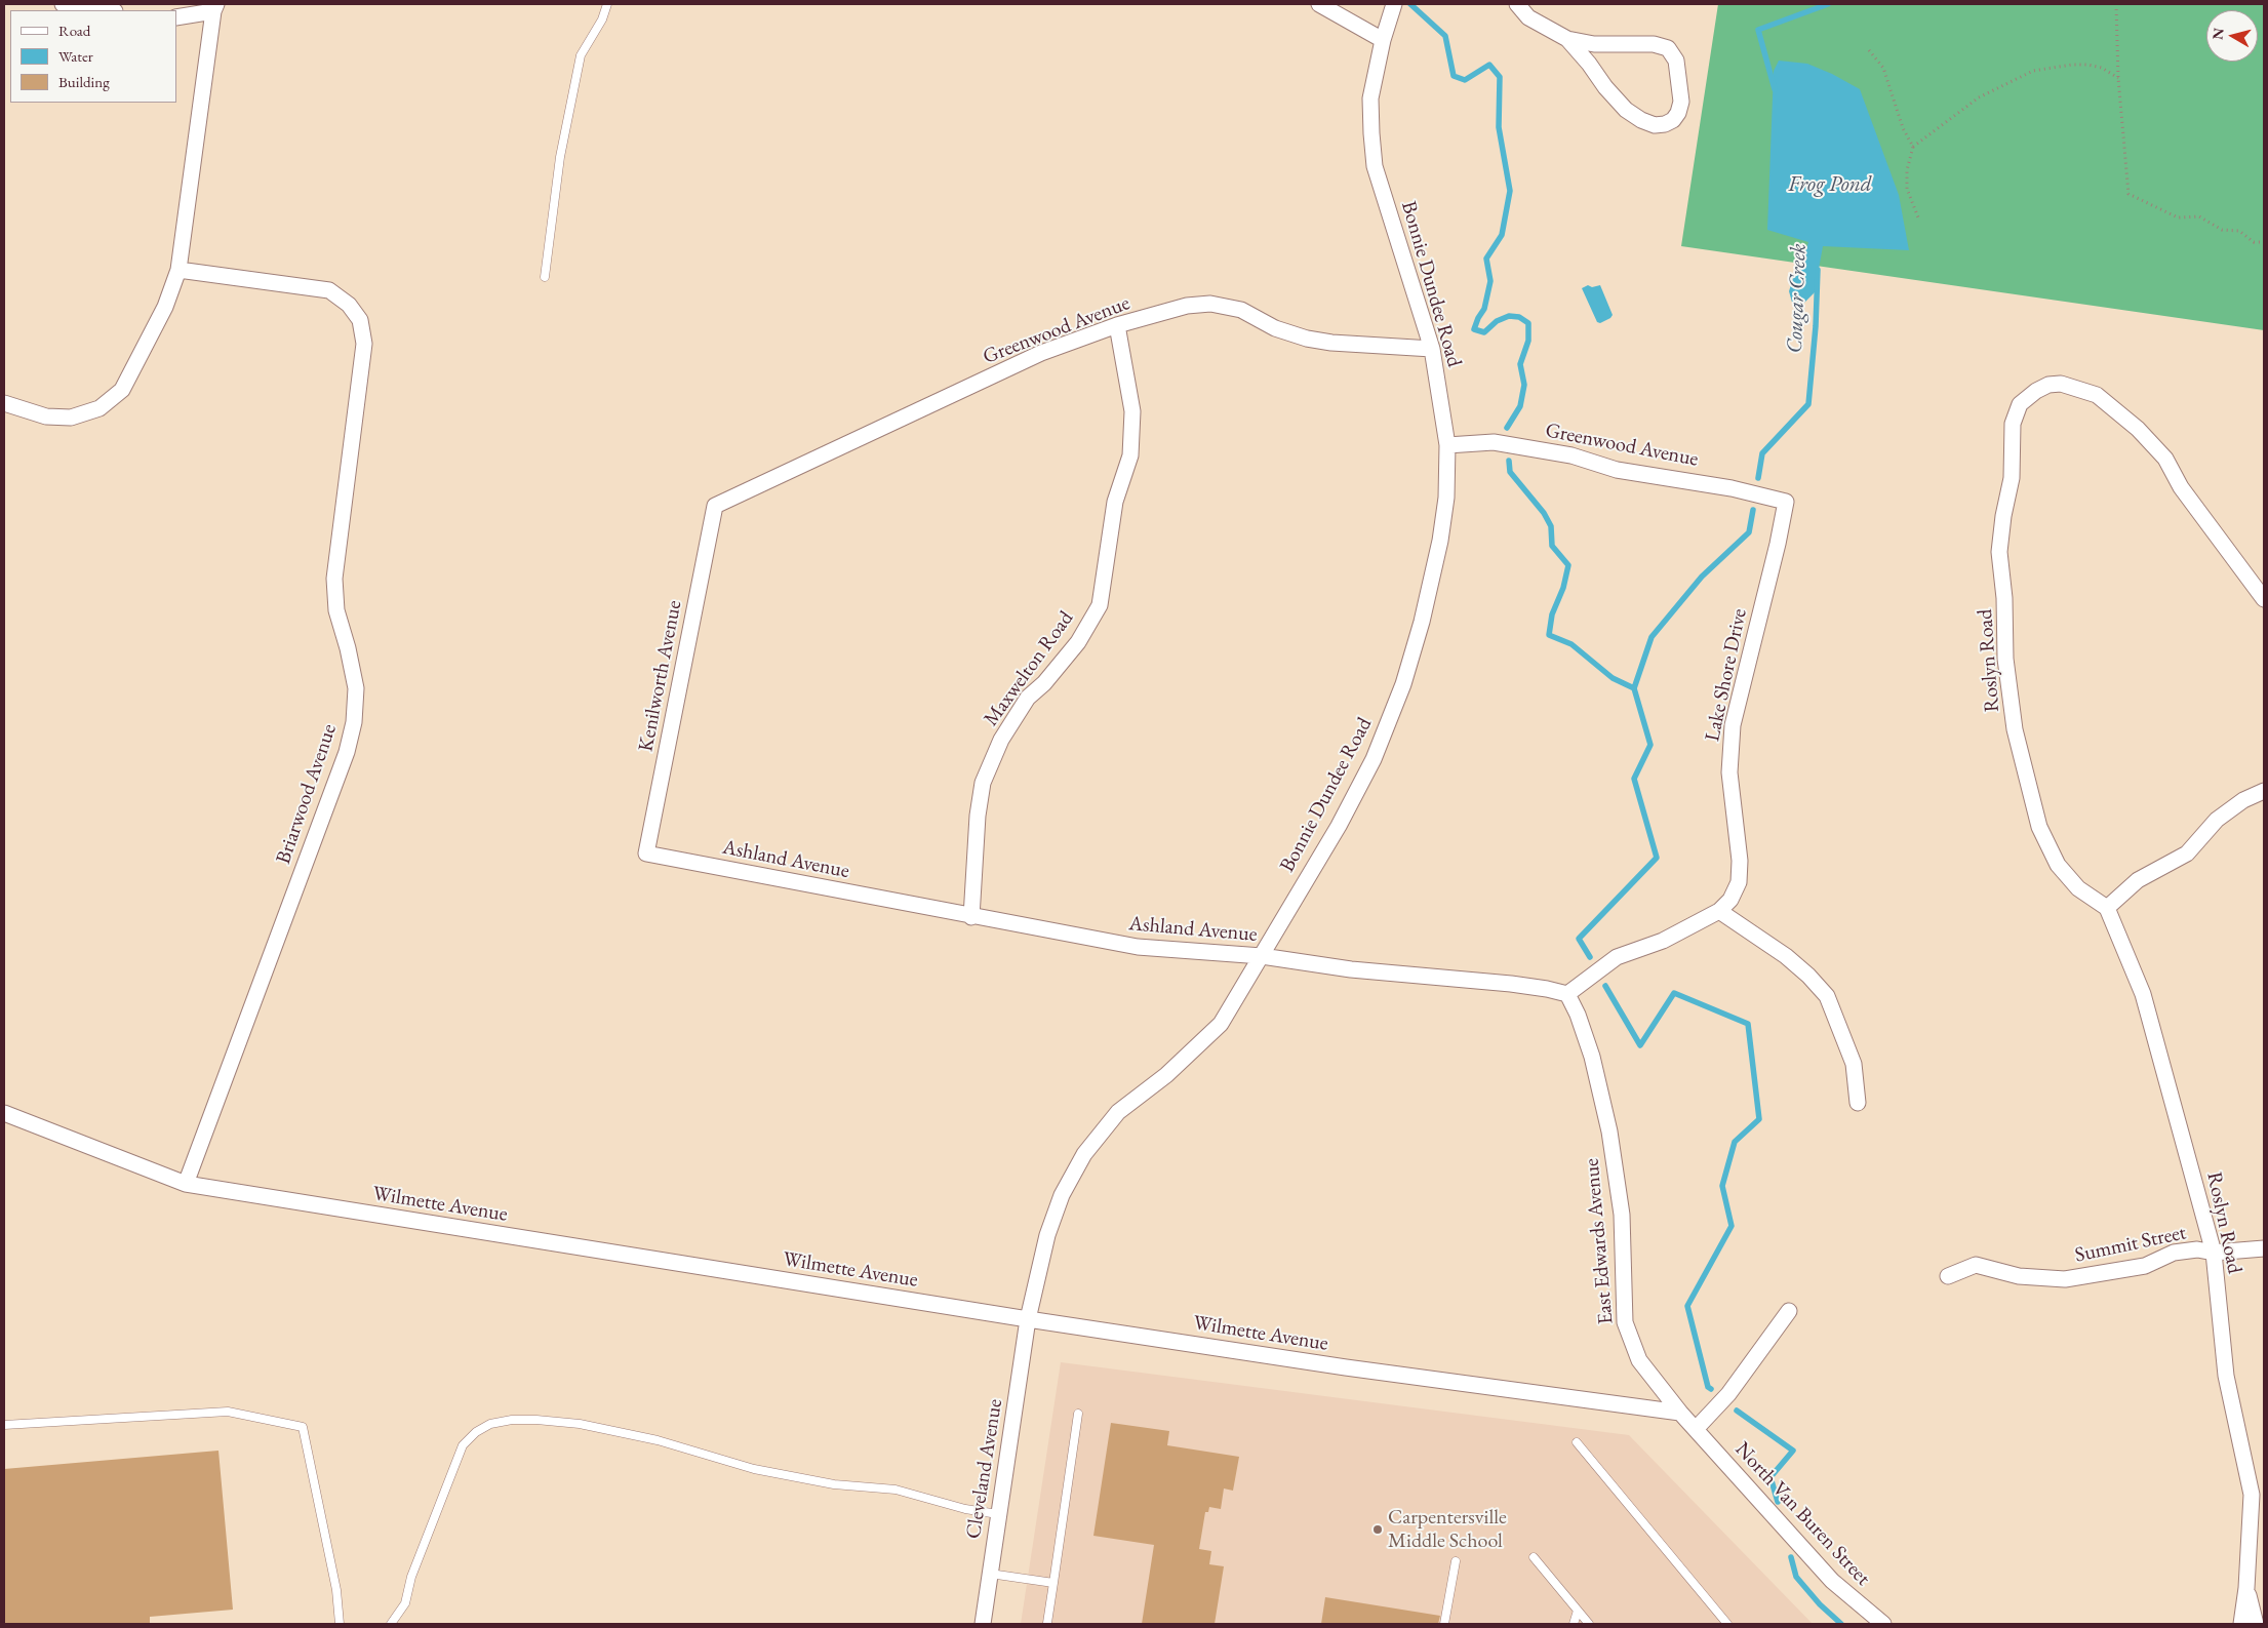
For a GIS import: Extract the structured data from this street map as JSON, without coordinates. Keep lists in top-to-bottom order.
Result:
{
  "streets": {
    "street": [
      "Bonnie Dundee Road",
      "Greenwood Avenue",
      "Roslyn Road",
      "Maxwelton Road",
      "Lake Shore Drive",
      "Kenilworth Avenue",
      "Briarwood Avenue",
      "Ashland Avenue",
      "Wilmette Avenue",
      "East Edwards Avenue",
      "Summit Street",
      "Cleveland Avenue",
      "North Van Buren Street"
    ]
  },
  "crossings": [
    ["Bonnie Dundee Road", "Greenwood Avenue"],
    ["Bonnie Dundee Road", "Ashland Avenue"],
    ["Bonnie Dundee Road", "Wilmette Avenue"],
    ["Bonnie Dundee Road", "Cleveland Avenue"],
    ["Greenwood Avenue", "Maxwelton Road"],
    ["Greenwood Avenue", "Lake Shore Drive"],
    ["Greenwood Avenue", "Kenilworth Avenue"],
    ["Roslyn Road", "Summit Street"],
    ["Maxwelton Road", "Ashland Avenue"],
    ["Kenilworth Avenue", "Ashland Avenue"],
    ["Briarwood Avenue", "Wilmette Avenue"],
    ["Ashland Avenue", "East Edwards Avenue"],
    ["Wilmette Avenue", "East Edwards Avenue"],
    ["Wilmette Avenue", "Cleveland Avenue"]
  ],
  "water": ["Frog Pond", "Cougar Creek"],
  "places": ["Carpentersville Middle School"],
  "legend": ["Road", "Water", "Building"],
  "north": "left"
}
